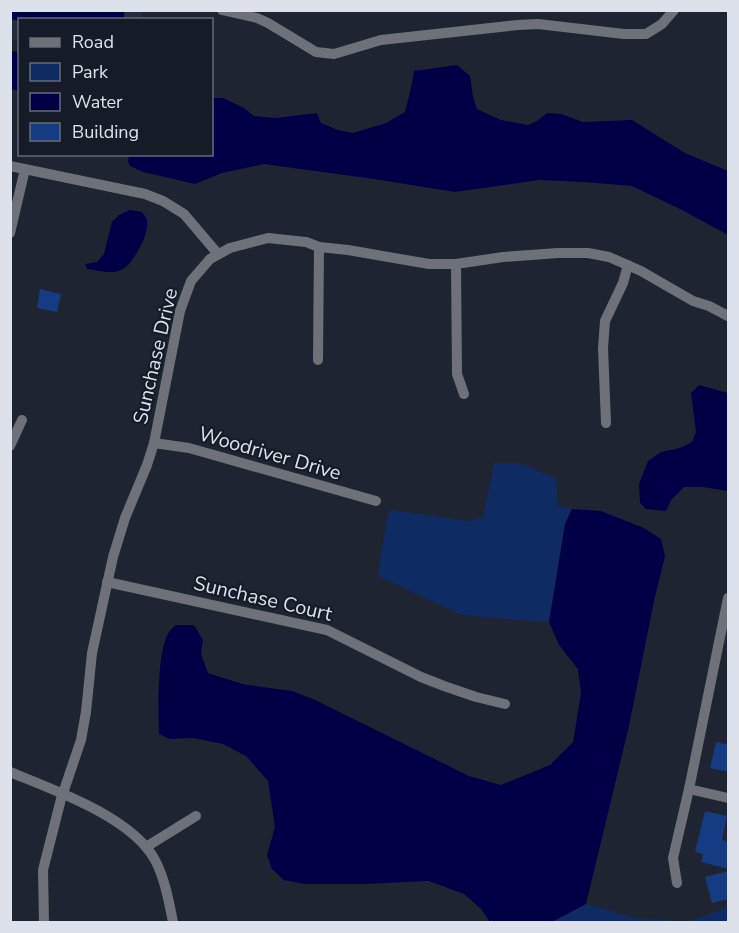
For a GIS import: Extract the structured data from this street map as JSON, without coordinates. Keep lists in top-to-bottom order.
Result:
{
  "streets": {
    "street": ["Sunchase Drive", "Woodriver Drive", "Sunchase Court"]
  },
  "crossings": [
    ["Sunchase Drive", "Woodriver Drive"],
    ["Sunchase Drive", "Sunchase Court"]
  ],
  "legend": [
    "Road",
    "Park",
    "Water",
    "Building"
  ]
}
